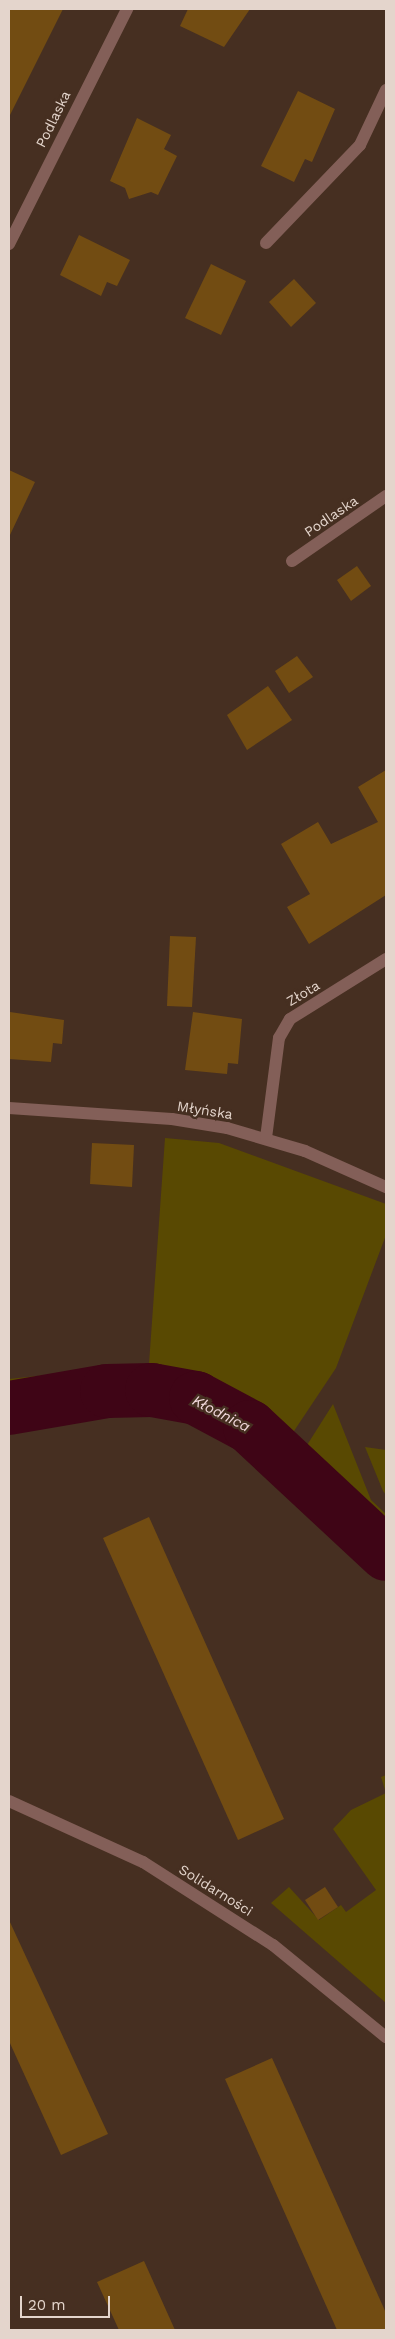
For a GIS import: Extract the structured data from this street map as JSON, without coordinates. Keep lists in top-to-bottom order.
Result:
{
  "streets": {
    "street": [
      "Podlaska",
      "Złota",
      "Młyńska",
      "Solidarności"
    ]
  },
  "crossings": [
    ["Złota", "Młyńska"]
  ],
  "water": ["Kłodnica"],
  "scale_bar": "20 m"
}
